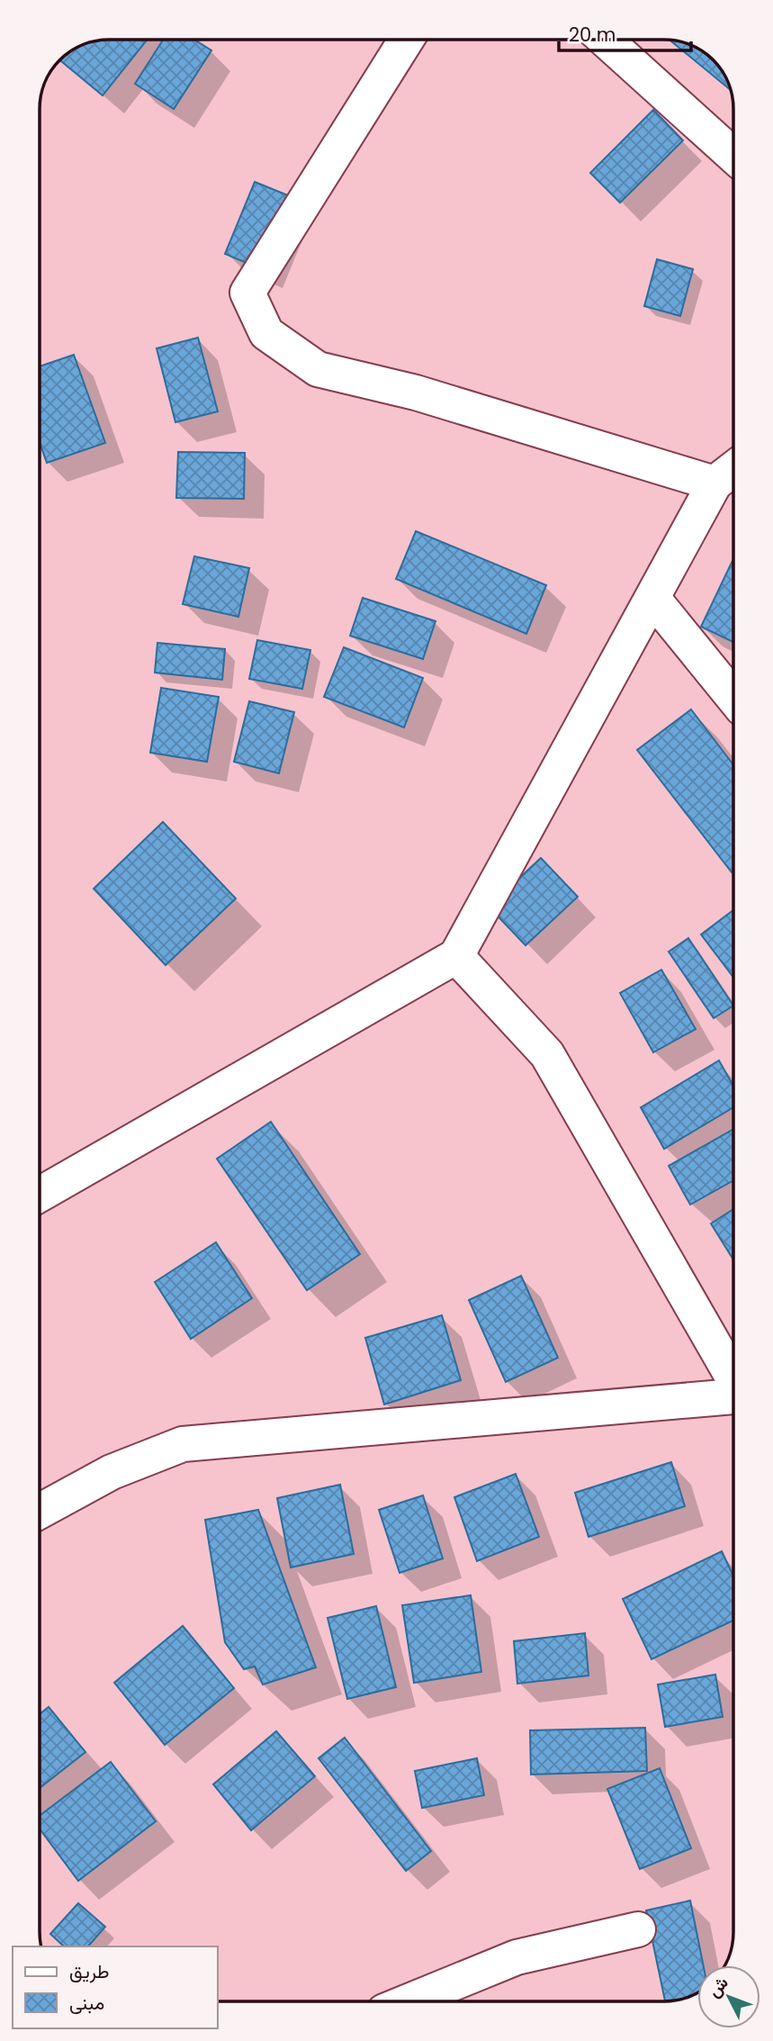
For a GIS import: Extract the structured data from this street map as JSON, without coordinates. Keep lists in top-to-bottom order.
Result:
{
  "legend": ["طريق", "مبنى"],
  "scale_bar": "20 m",
  "north": "top left"
}
